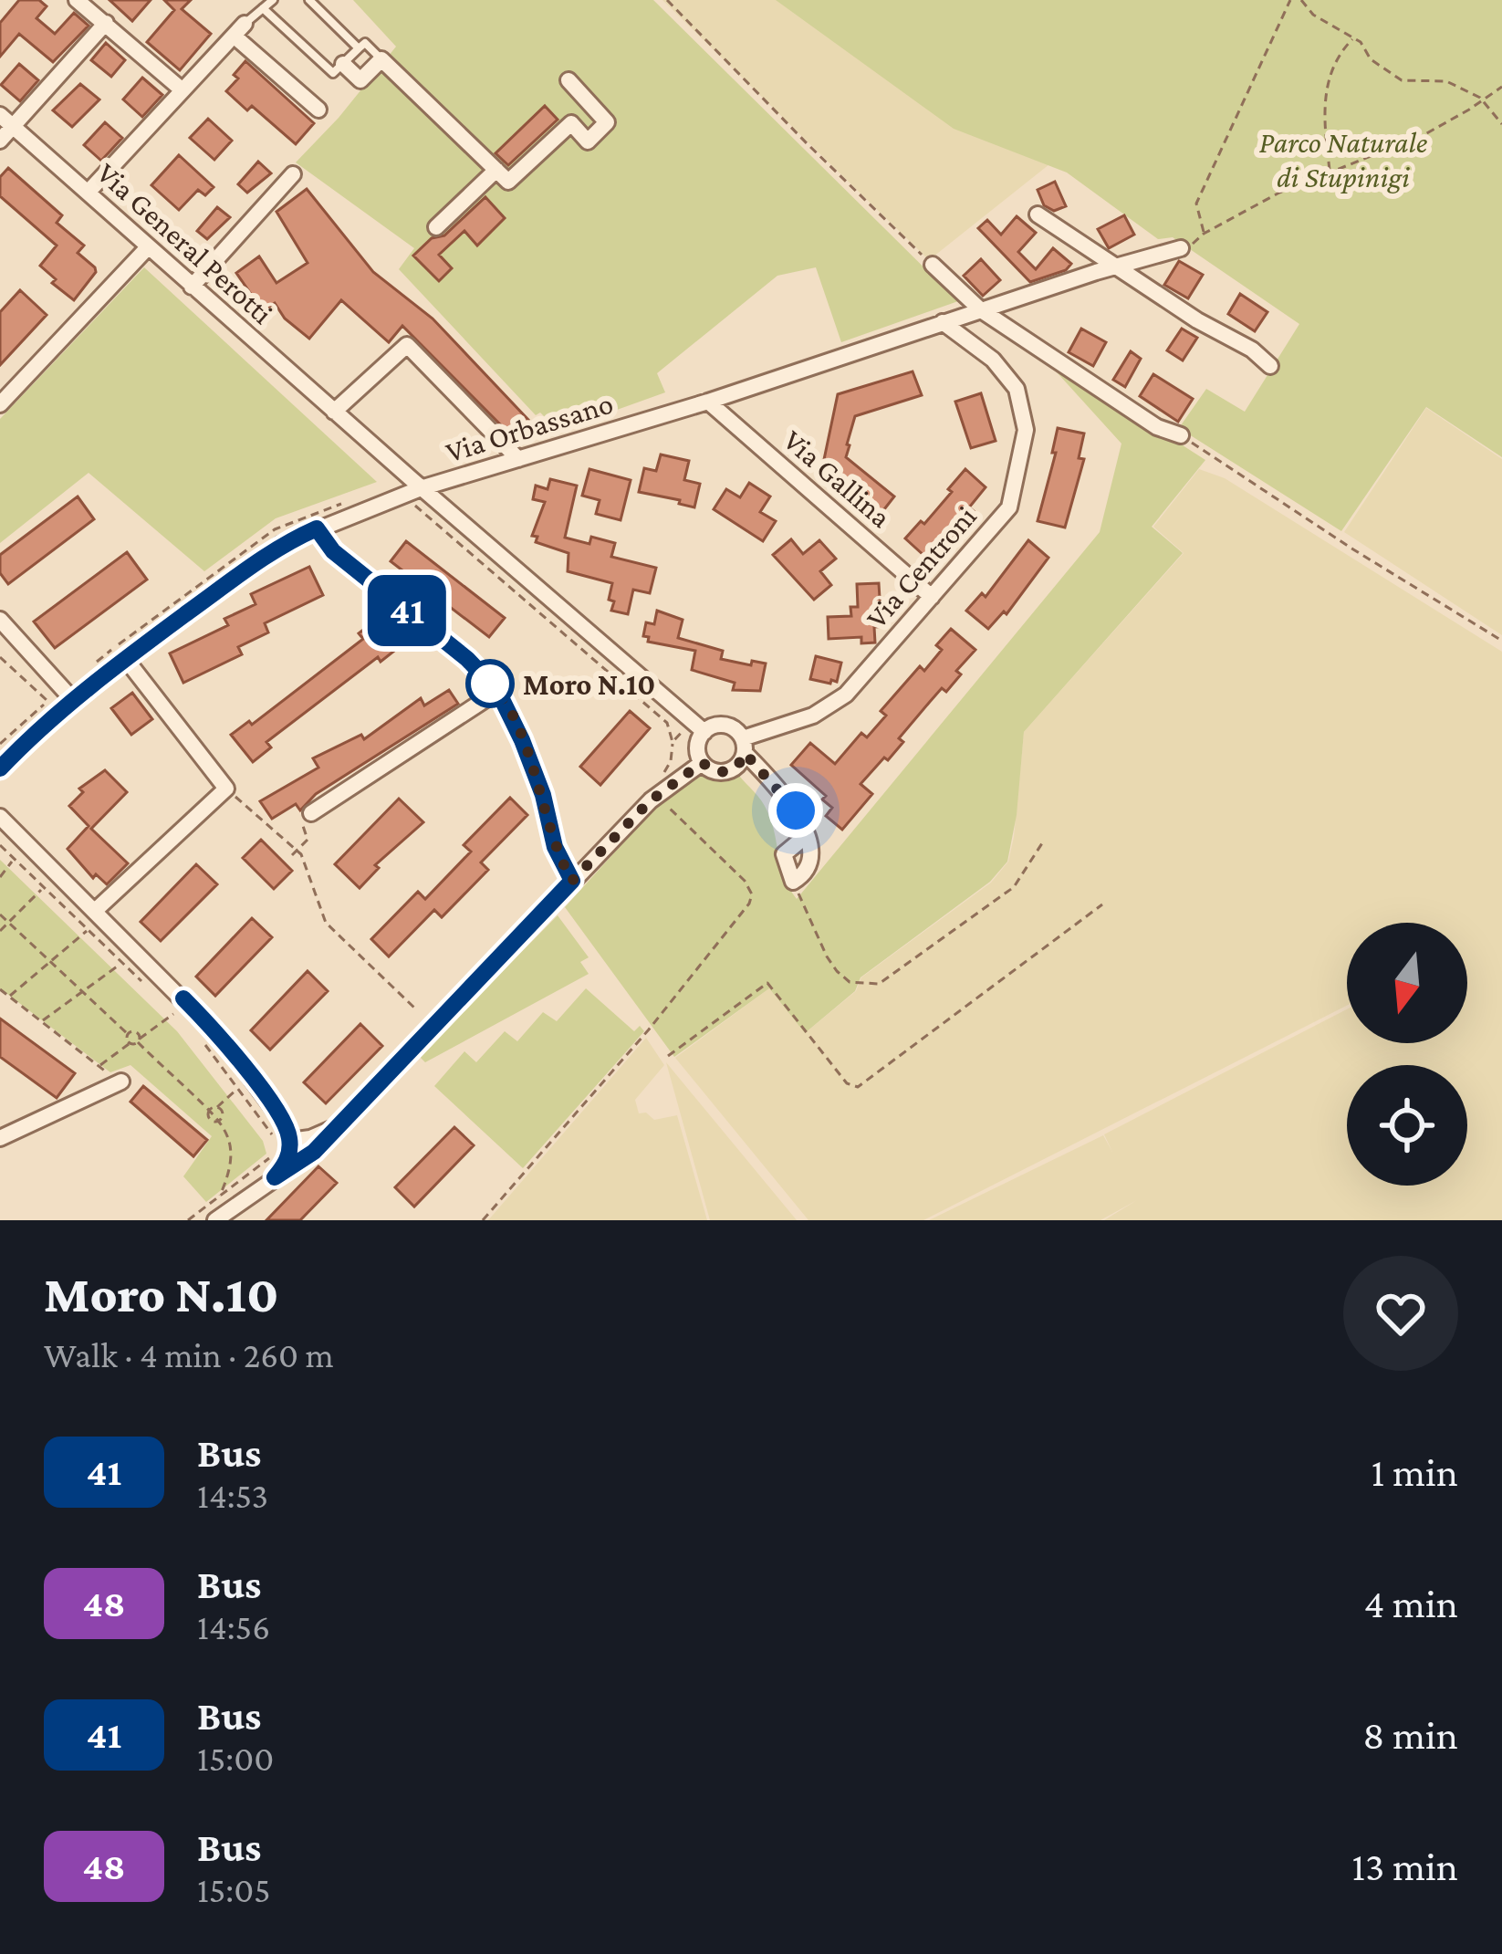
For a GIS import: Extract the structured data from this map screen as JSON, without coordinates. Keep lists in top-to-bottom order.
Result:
{
  "streets": {
    "street": [
      "Via General Perotti",
      "Via Orbassano",
      "Via Gallina",
      "Via Centroni"
    ]
  },
  "crossings": [
    ["Via General Perotti", "Via Orbassano"],
    ["Via General Perotti", "Via Centroni"],
    ["Via Orbassano", "Via Gallina"],
    ["Via Orbassano", "Via Centroni"],
    ["Via Gallina", "Via Centroni"]
  ],
  "parks": ["Parco Naturale di Stupinigi"],
  "places": ["Moro N.10"],
  "lines": ["bus line 41"],
  "north": "bottom",
  "page": {
    "on_map": "41",
    "heading": ["Moro N.10", "Walk · 4 min · 260 m"],
    "list": [
      {
        "mark": "41",
        "name": "Bus",
        "note": "14:53",
        "value": "1 min"
      },
      {
        "mark": "48",
        "name": "Bus",
        "note": "14:56",
        "value": "4 min"
      },
      {
        "mark": "41",
        "name": "Bus",
        "note": "15:00",
        "value": "8 min"
      },
      {
        "mark": "48",
        "name": "Bus",
        "note": "15:05",
        "value": "13 min"
      }
    ]
  }
}
